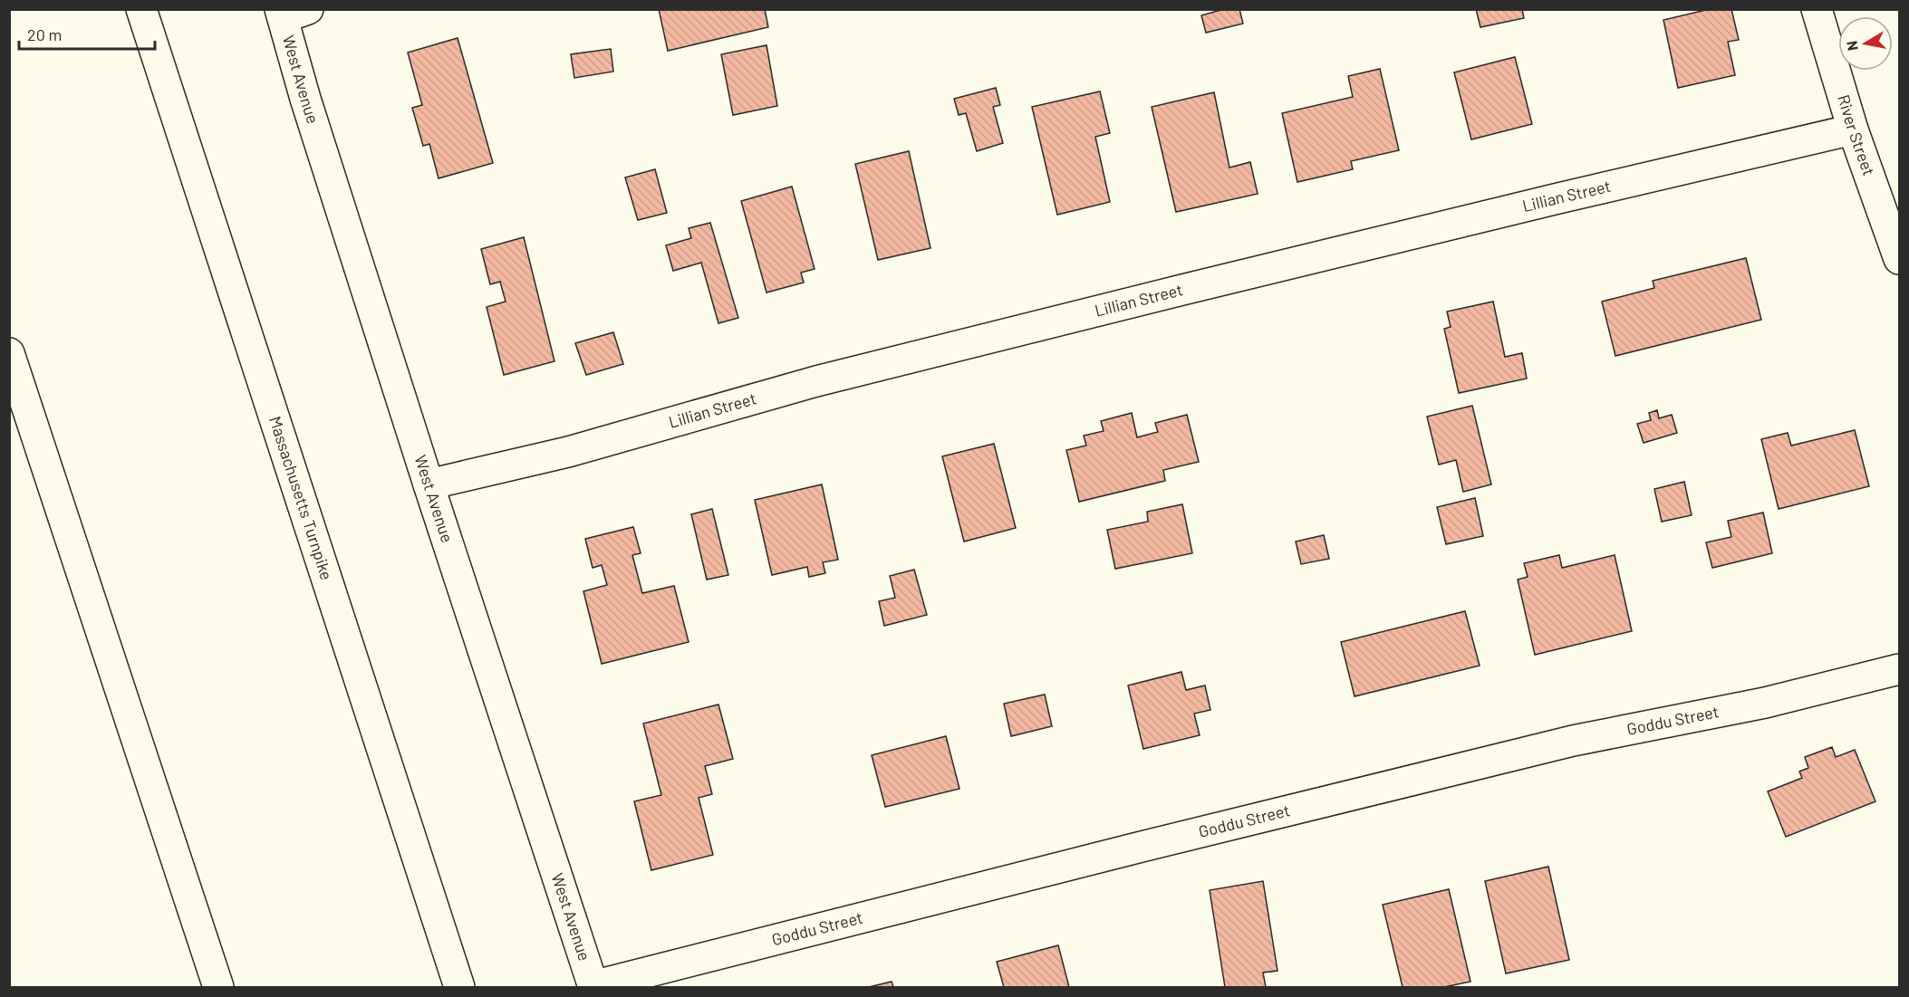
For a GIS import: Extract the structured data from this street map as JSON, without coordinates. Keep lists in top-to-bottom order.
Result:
{
  "streets": {
    "main road": [
      "West Avenue",
      "River Street",
      "Lillian Street",
      "Massachusetts Turnpike",
      "Goddu Street"
    ]
  },
  "crossings": [
    ["West Avenue", "Lillian Street"],
    ["West Avenue", "Goddu Street"],
    ["River Street", "Lillian Street"]
  ],
  "scale_bar": "20 m",
  "north": "left"
}
